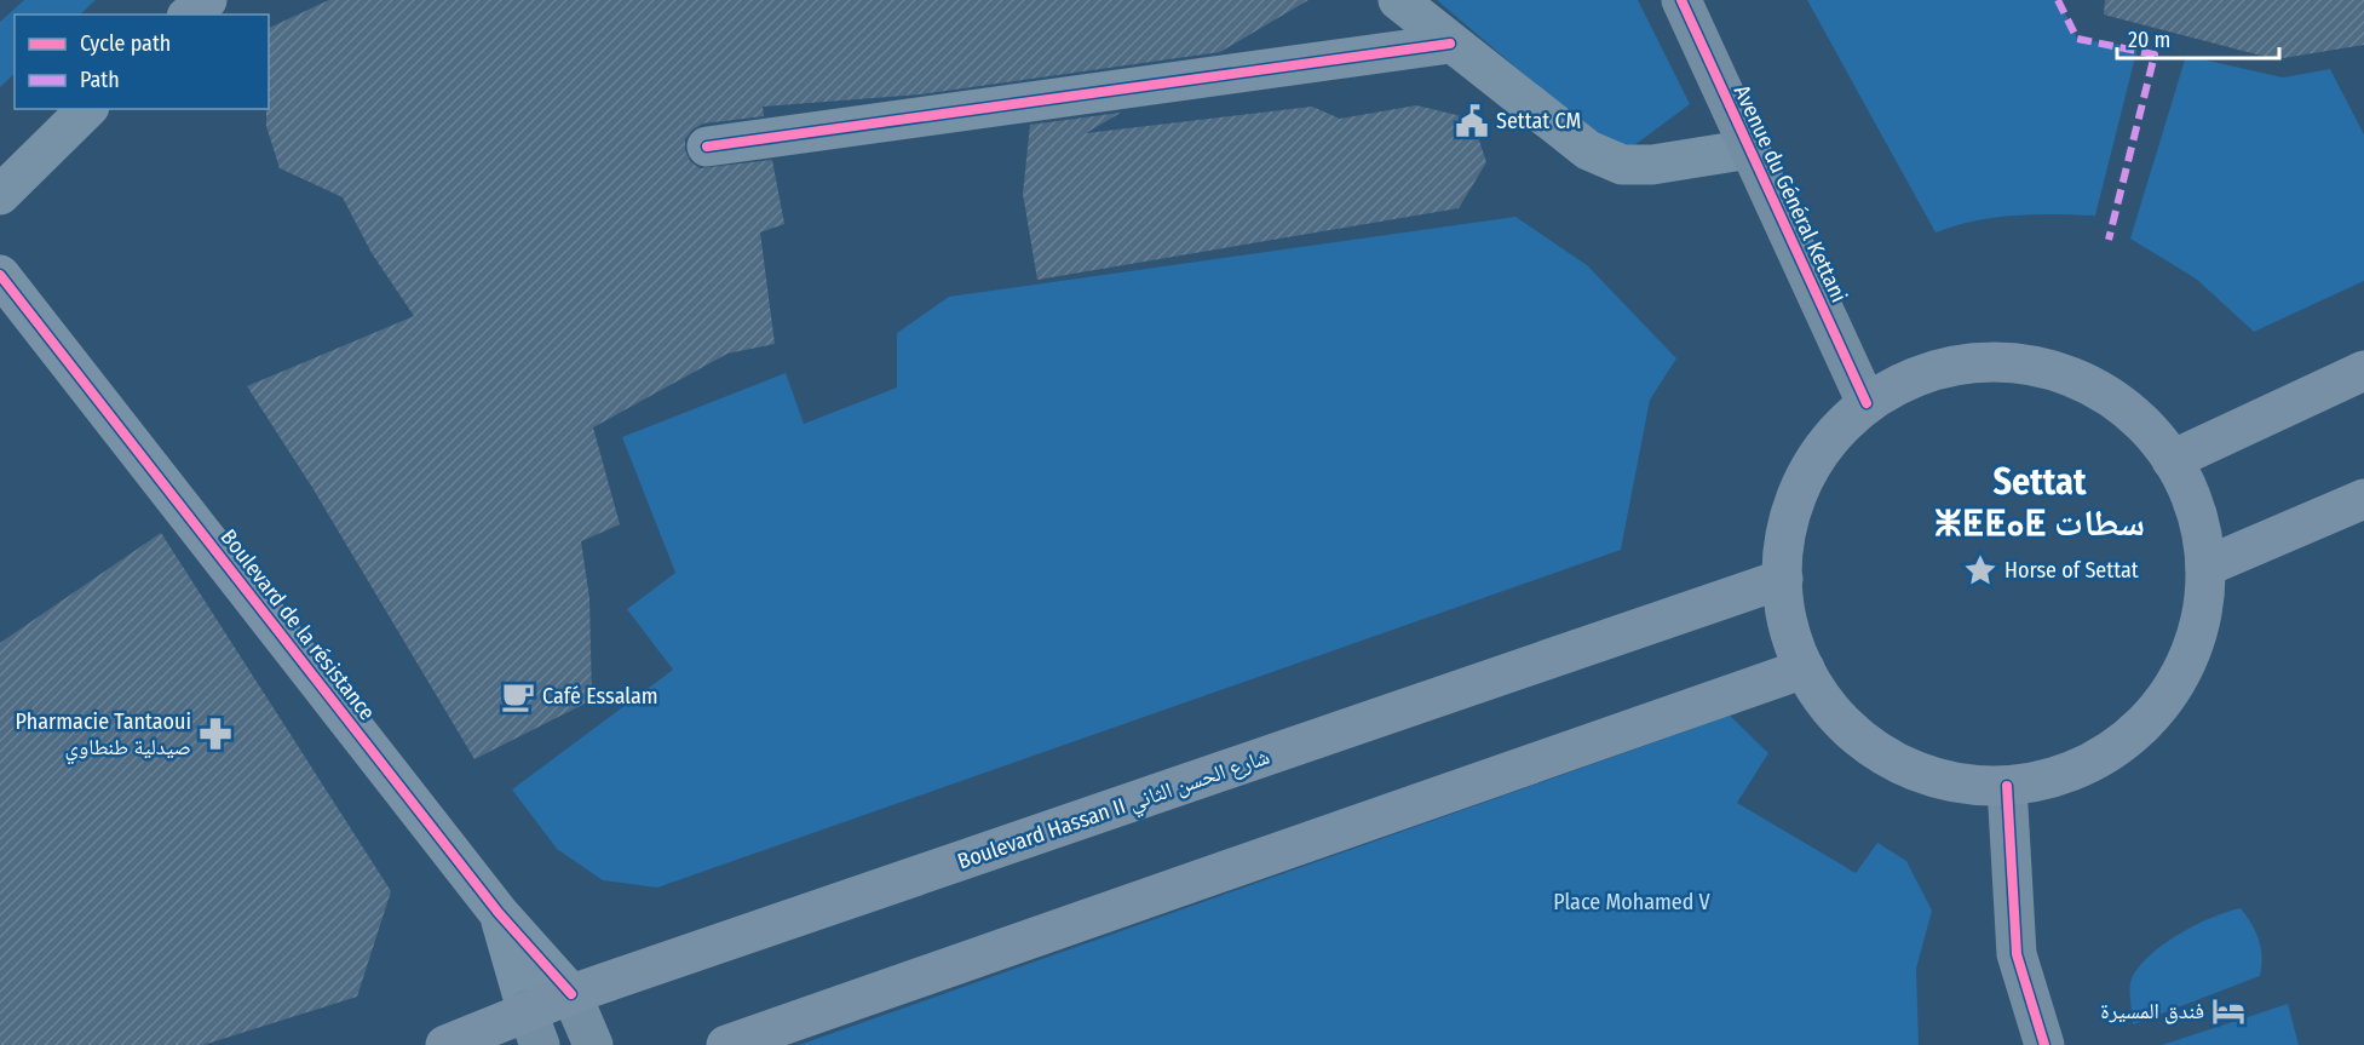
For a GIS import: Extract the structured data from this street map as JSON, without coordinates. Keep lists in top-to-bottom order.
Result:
{
  "streets": {
    "main road": ["Boulevard Hassan II شارع الحسن الثاني"],
    "street": ["Avenue du Général Kettani", "Boulevard de la résistance"]
  },
  "crossings": [
    ["Boulevard de la résistance", "Boulevard Hassan II شارع الحسن الثاني"]
  ],
  "districts": ["Settat ⵥⵟⵟⴰⵟ سطات"],
  "parks": ["Place Mohamed V"],
  "places": {
    "public building": ["Settat CM"],
    "place": ["Horse of Settat"],
    "cafe": ["Café Essalam"],
    "pharmacy": ["Pharmacie Tantaoui صيدلية طنطاوي"],
    "hotel": ["فندق المسيرة"]
  },
  "legend": ["Cycle path", "Path"],
  "scale_bar": "20 m"
}
